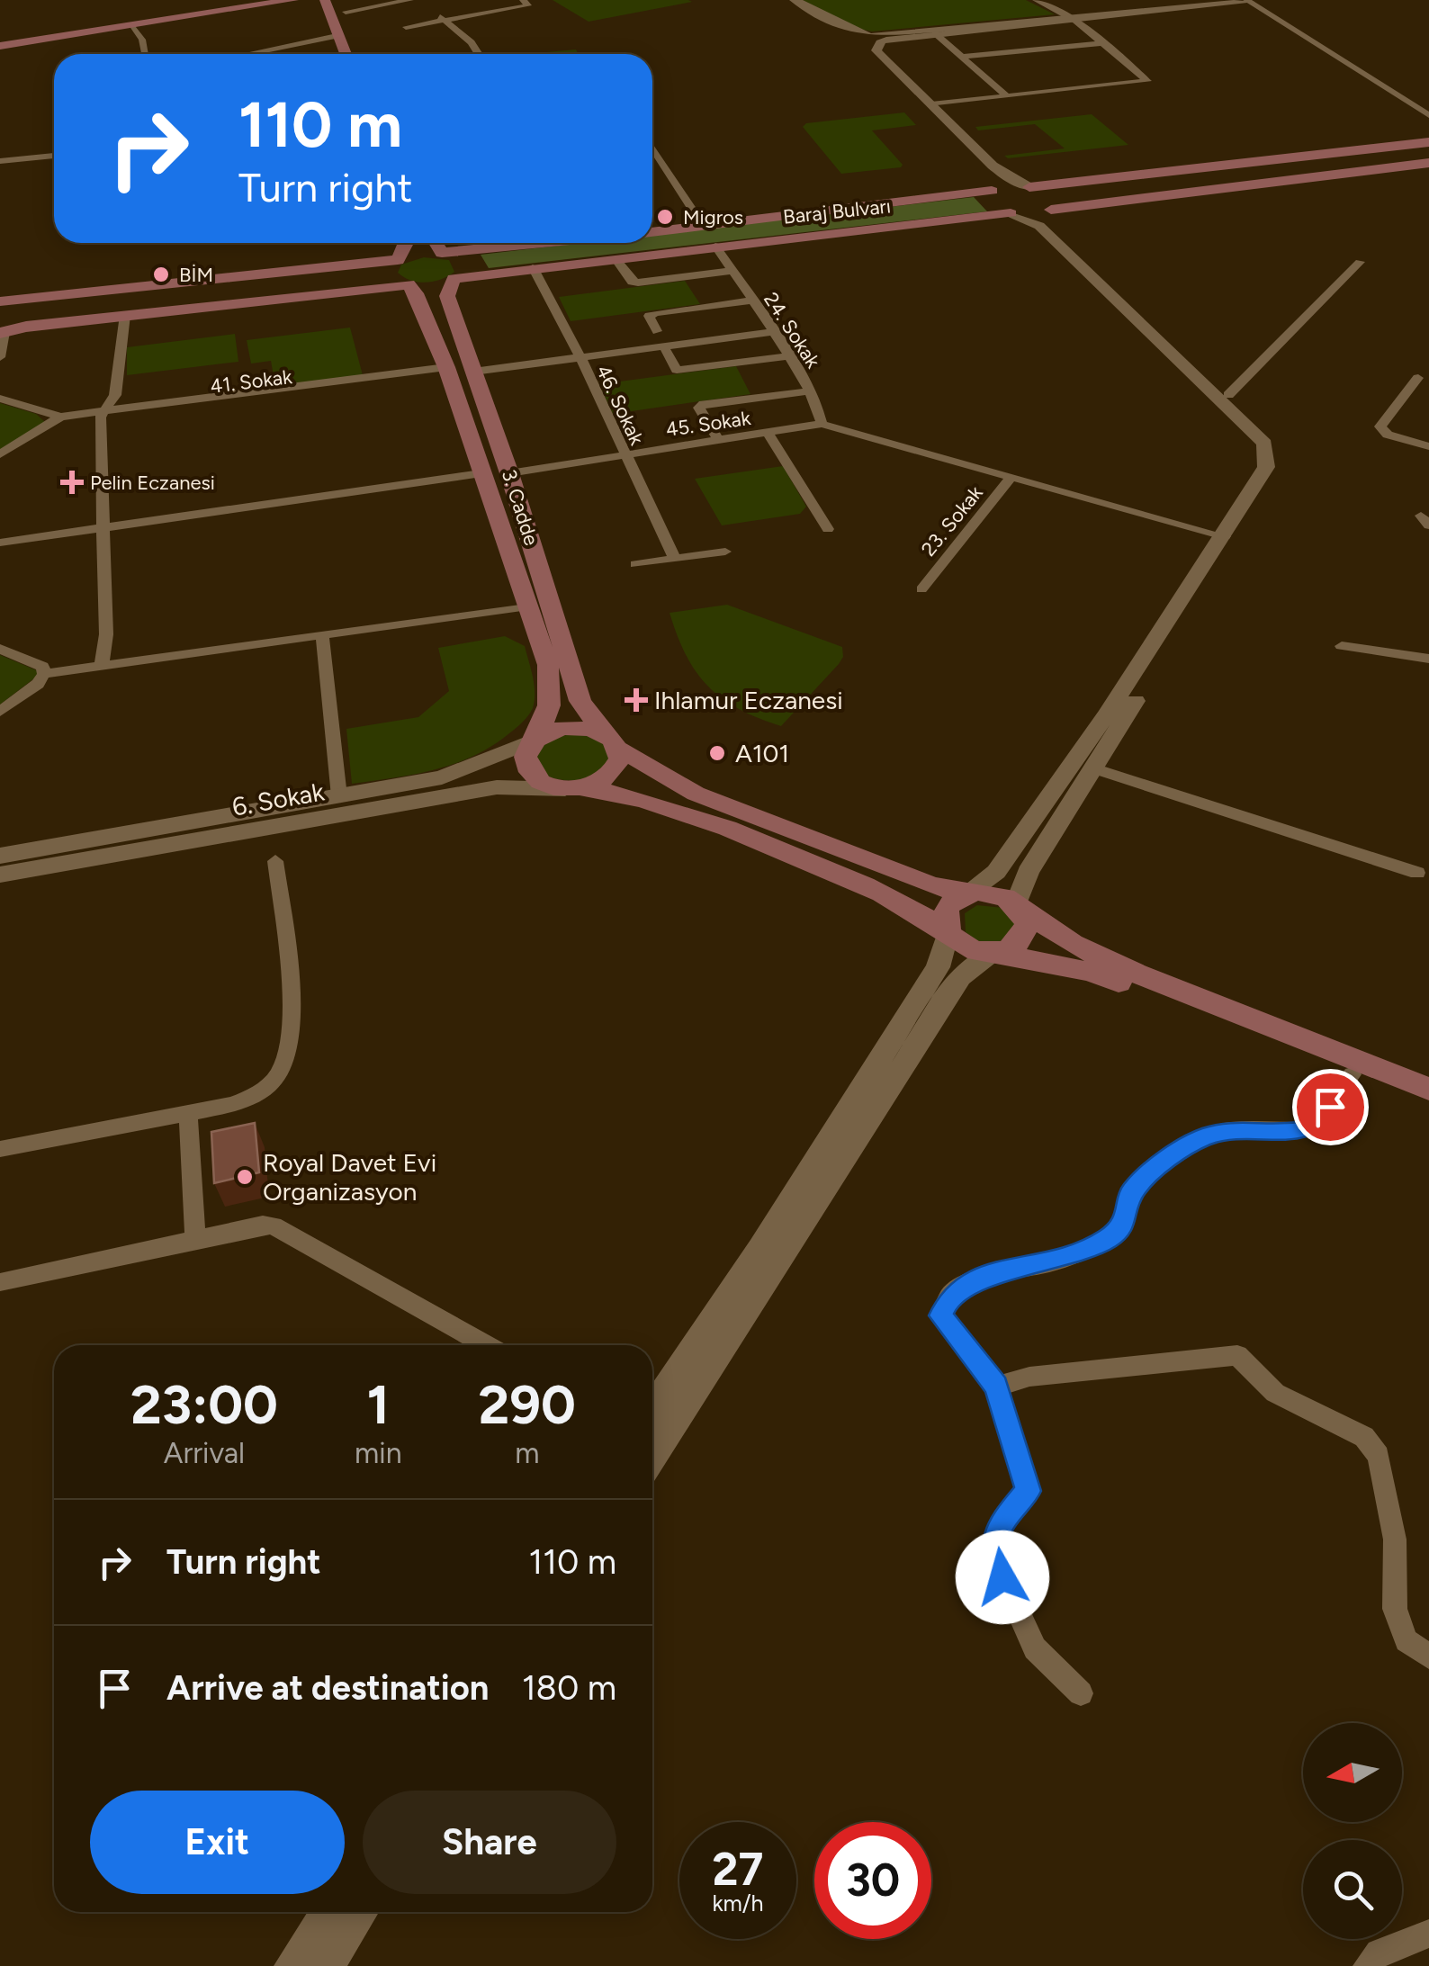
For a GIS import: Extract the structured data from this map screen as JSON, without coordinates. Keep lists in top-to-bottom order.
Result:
{
  "streets": {
    "main road": ["Baraj Bulvarı", "3. Cadde"],
    "street": [
      "24. Sokak",
      "41. Sokak",
      "46. Sokak",
      "45. Sokak",
      "23. Sokak",
      "6. Sokak"
    ]
  },
  "crossings": [
    ["Baraj Bulvarı", "24. Sokak"],
    ["Baraj Bulvarı", "46. Sokak"],
    ["Baraj Bulvarı", "3. Cadde"],
    ["24. Sokak", "45. Sokak"],
    ["41. Sokak", "3. Cadde"],
    ["46. Sokak", "45. Sokak"],
    ["45. Sokak", "3. Cadde"],
    ["3. Cadde", "6. Sokak"]
  ],
  "places": {
    "other": [
      "Migros",
      "BİM",
      "A101",
      "Royal Davet Evi Organizasyon"
    ],
    "health": ["Pelin Eczanesi", "Ihlamur Eczanesi"]
  },
  "north": "left",
  "page": {
    "turn": ["110 m", "Turn right"],
    "eta": [
      "23:00",
      "Arrival",
      "1",
      "min",
      "290",
      "m"
    ],
    "list": [
      {
        "name": "Turn right",
        "value": "110 m"
      },
      {
        "name": "Arrive at destination",
        "value": "180 m"
      }
    ],
    "buttons": ["Exit", "Share"],
    "speed": "27 km/h",
    "limit": "30"
  }
}
